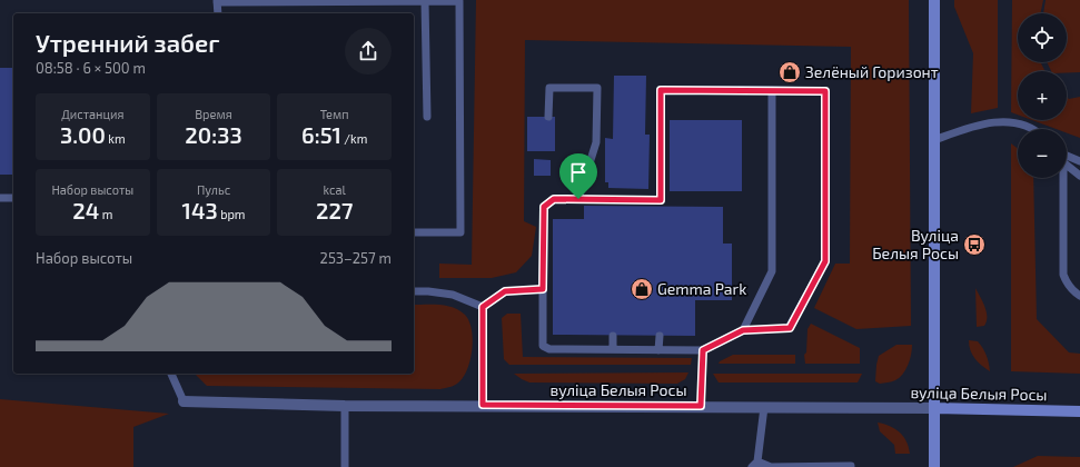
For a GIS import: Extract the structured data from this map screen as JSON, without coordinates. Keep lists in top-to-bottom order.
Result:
{
  "streets": {
    "main road": ["вуліца Белыя Росы"]
  },
  "places": {
    "shop": ["Зелёный Горизонт", "Gemma Park"],
    "bus stop": ["Вуліца Белыя Росы"]
  },
  "page": {
    "map_buttons": ["+", "−"],
    "heading": ["Утренний забег", "08:58 · 6 × 500 m"],
    "stats": [
      ["Дистанция", "3.00 km"],
      ["Время", "20:33"],
      ["Темп", "6:51 /km"],
      ["Набор высоты", "24 m"],
      ["Пульс", "143 bpm"],
      ["kcal", "227"]
    ],
    "chart": ["Набор высоты", "253–257 m"]
  }
}
